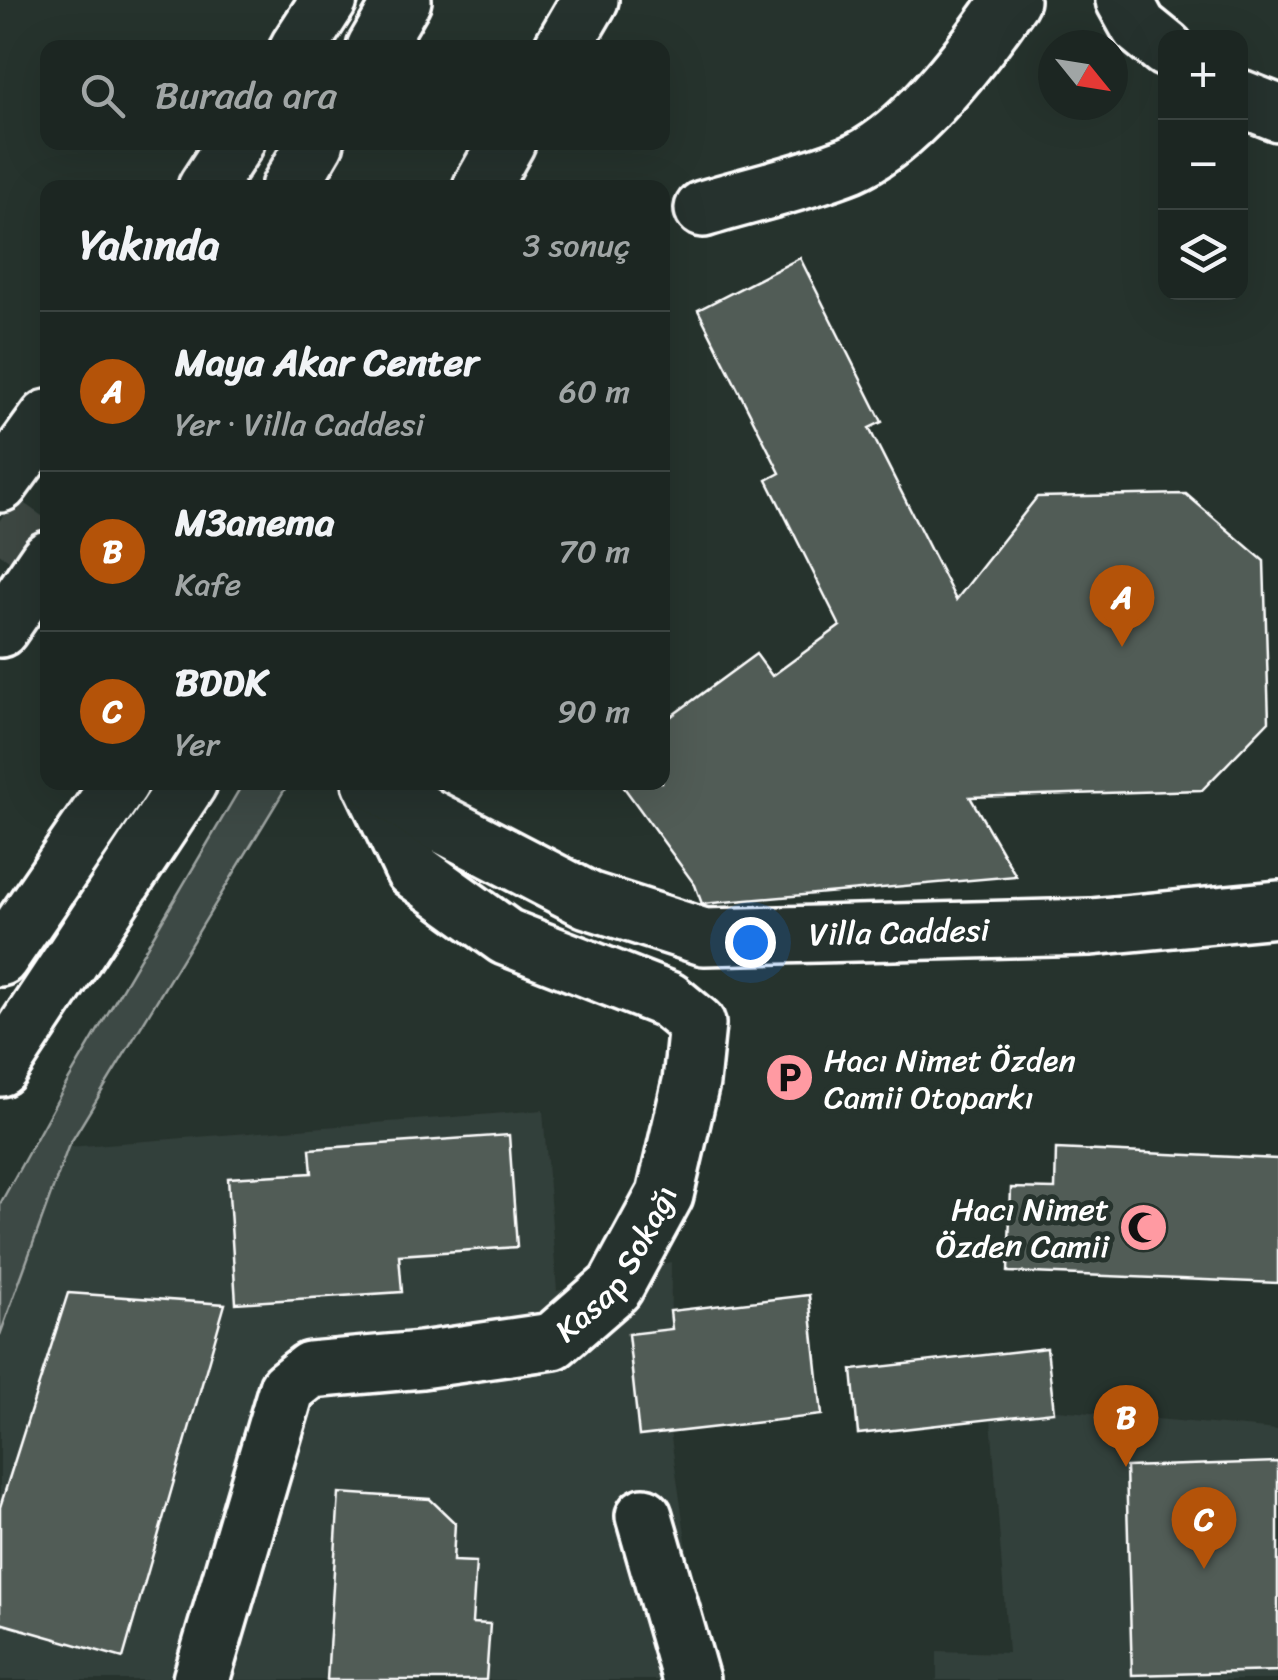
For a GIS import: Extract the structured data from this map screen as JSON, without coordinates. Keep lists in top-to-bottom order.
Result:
{
  "streets": {
    "main road": ["Villa Caddesi", "Kasap Sokağı"]
  },
  "places": {
    "parking": ["Hacı Nimet Özden Camii Otoparkı"],
    "mosque": ["Hacı Nimet Özden Camii"]
  },
  "north": "bottom right",
  "page": {
    "map_buttons": ["+", "−"],
    "search": "Burada ara",
    "heading": ["Yakında", "3 sonuç"],
    "list": [
      {
        "mark": "A",
        "name": "Maya Akar Center",
        "note": "Yer · Villa Caddesi",
        "value": "60 m"
      },
      {
        "mark": "B",
        "name": "M3anema",
        "note": "Kafe",
        "value": "70 m"
      },
      {
        "mark": "C",
        "name": "BDDK",
        "note": "Yer",
        "value": "90 m"
      }
    ],
    "pins": ["A", "B", "C"]
  }
}
